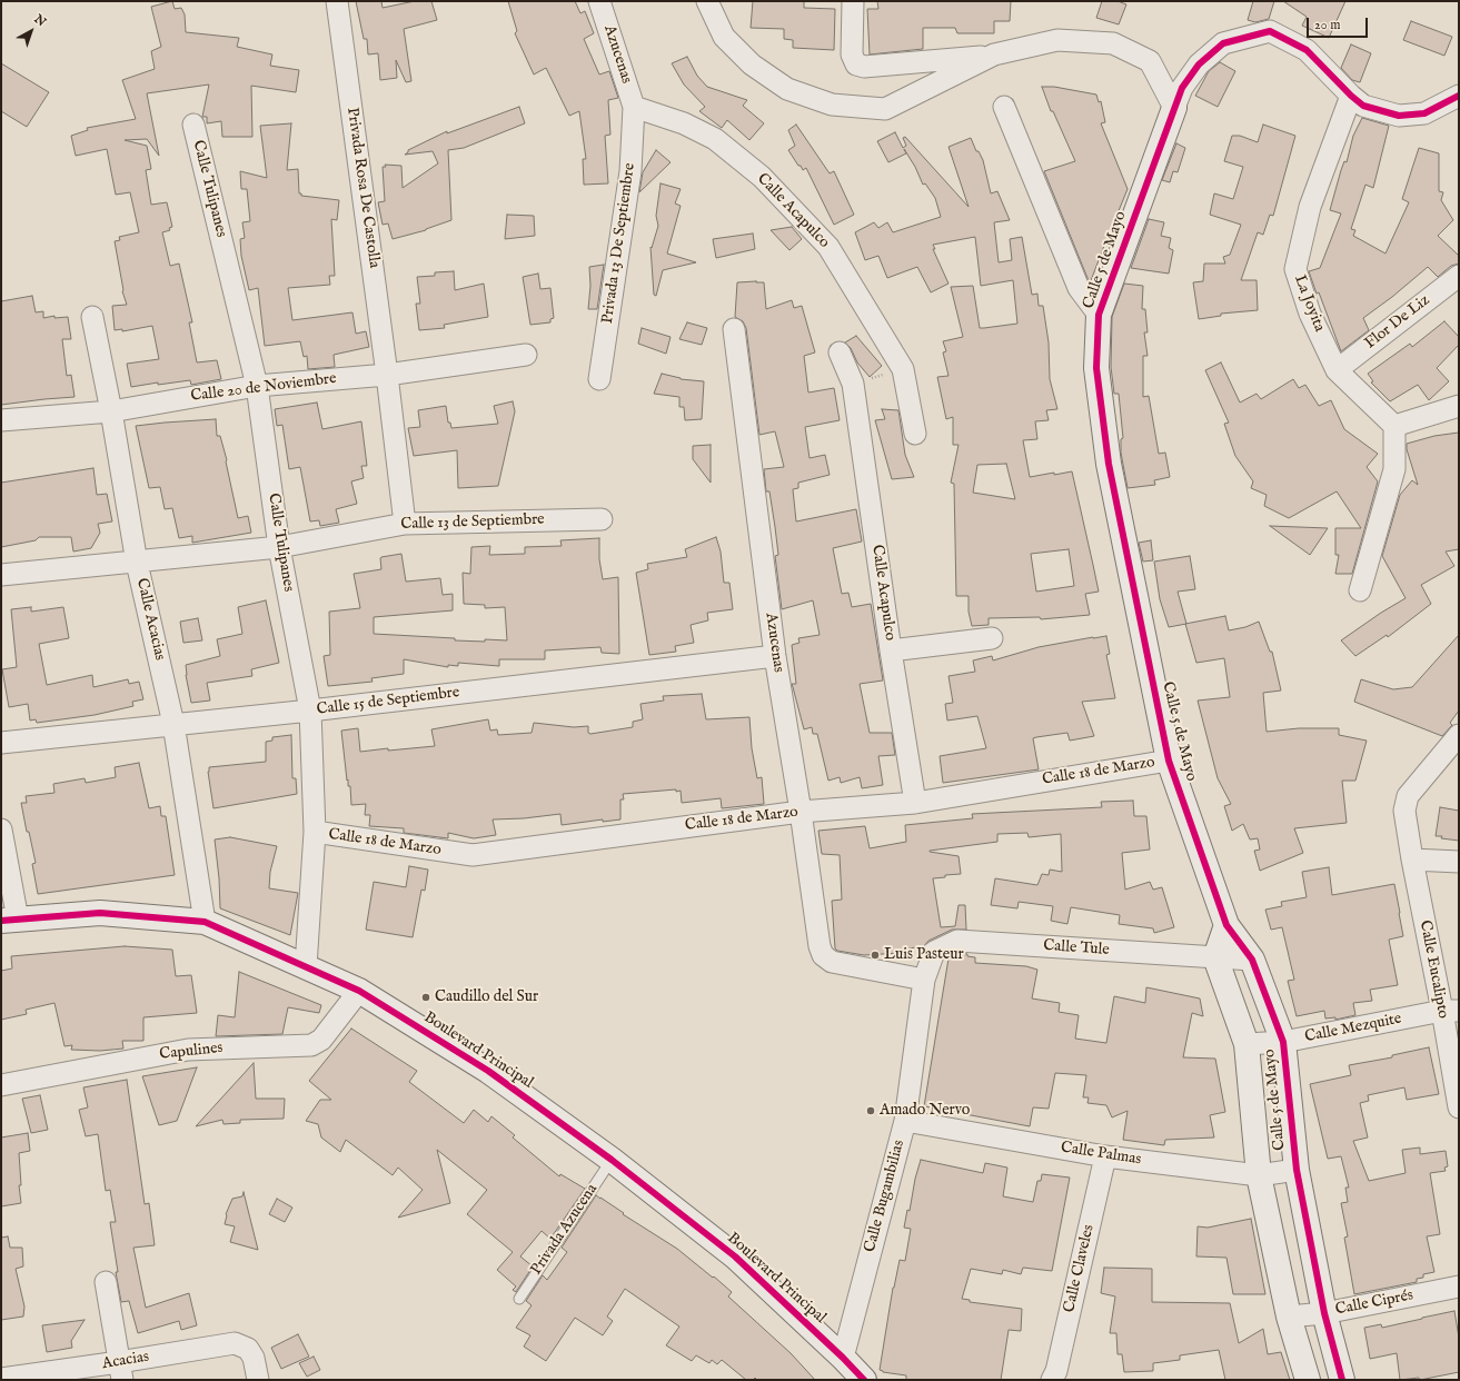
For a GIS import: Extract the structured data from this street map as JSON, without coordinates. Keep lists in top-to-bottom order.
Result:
{
  "streets": {
    "street": [
      "Azucenas",
      "Privada Rosa De Castolla",
      "Calle Tulipanes",
      "Calle Acapulco",
      "Privada 13 De Septiembre",
      "Calle 5 de Mayo",
      "La Joyita",
      "Flor De Liz",
      "Calle 20 de Noviembre",
      "Calle 13 de Septiembre",
      "Calle Acacias",
      "Calle 15 de Septiembre",
      "Calle 18 de Marzo",
      "Calle Tule",
      "Calle Eucalipto",
      "Calle Mezquite",
      "Boulevard Principal",
      "Capulines",
      "Calle Palmas",
      "Calle Bugambilias",
      "Calle Claveles",
      "Calle Ciprés",
      "Acacias"
    ],
    "lane": ["Privada Azucena"]
  },
  "crossings": [
    ["Azucenas", "Calle Acapulco"],
    ["Azucenas", "Privada 13 De Septiembre"],
    ["Azucenas", "Calle 15 de Septiembre"],
    ["Azucenas", "Calle 18 de Marzo"],
    ["Azucenas", "Calle Tule"],
    ["Azucenas", "Calle Bugambilias"],
    ["Privada Rosa De Castolla", "Calle 20 de Noviembre"],
    ["Privada Rosa De Castolla", "Calle 13 de Septiembre"],
    ["Calle Tulipanes", "Calle 20 de Noviembre"],
    ["Calle Tulipanes", "Calle 13 de Septiembre"],
    ["Calle Tulipanes", "Calle 15 de Septiembre"],
    ["Calle Tulipanes", "Calle 18 de Marzo"],
    ["Calle Tulipanes", "Boulevard Principal"],
    ["Calle Acapulco", "Privada 13 De Septiembre"],
    ["Calle Acapulco", "Calle 18 de Marzo"],
    ["Calle 5 de Mayo", "Calle 18 de Marzo"],
    ["Calle 5 de Mayo", "Calle Tule"],
    ["Calle 5 de Mayo", "Calle Mezquite"],
    ["Calle 5 de Mayo", "Calle Palmas"],
    ["Calle 5 de Mayo", "Calle Ciprés"],
    ["La Joyita", "Flor De Liz"],
    ["Calle 20 de Noviembre", "Calle Acacias"],
    ["Calle 13 de Septiembre", "Calle Acacias"],
    ["Calle Acacias", "Calle 15 de Septiembre"],
    ["Calle Acacias", "Boulevard Principal"],
    ["Calle Tule", "Calle Bugambilias"],
    ["Calle Eucalipto", "Calle Mezquite"],
    ["Boulevard Principal", "Capulines"],
    ["Boulevard Principal", "Calle Bugambilias"],
    ["Boulevard Principal", "Privada Azucena"],
    ["Calle Palmas", "Calle Bugambilias"],
    ["Calle Palmas", "Calle Claveles"]
  ],
  "places": ["Luis Pasteur", "Caudillo del Sur", "Amado Nervo"],
  "scale_bar": "20 m",
  "north": "top right"
}
